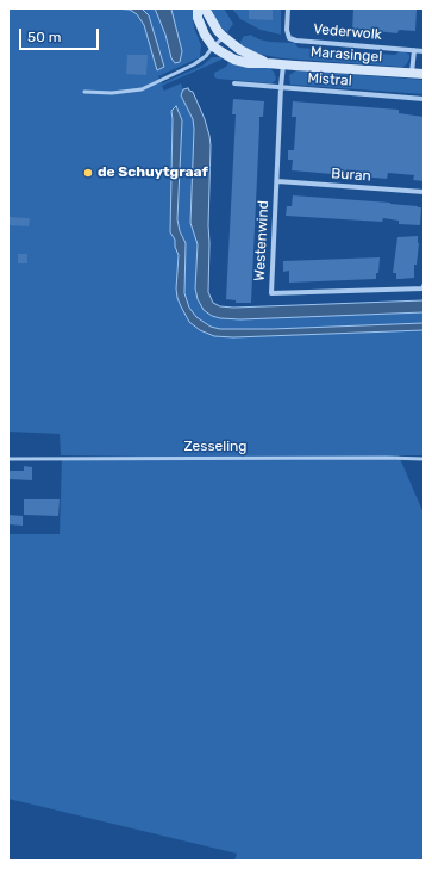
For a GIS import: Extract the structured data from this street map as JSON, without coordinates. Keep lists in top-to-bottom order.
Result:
{
  "streets": {
    "street": [
      "Vederwolk",
      "Marasingel",
      "Mistral",
      "Buran",
      "Westenwind"
    ],
    "lane": ["Zesseling"]
  },
  "crossings": [
    ["Marasingel", "Westenwind"],
    ["Mistral", "Westenwind"],
    ["Buran", "Westenwind"]
  ],
  "places": ["de Schuytgraaf"],
  "scale_bar": "50 m"
}
